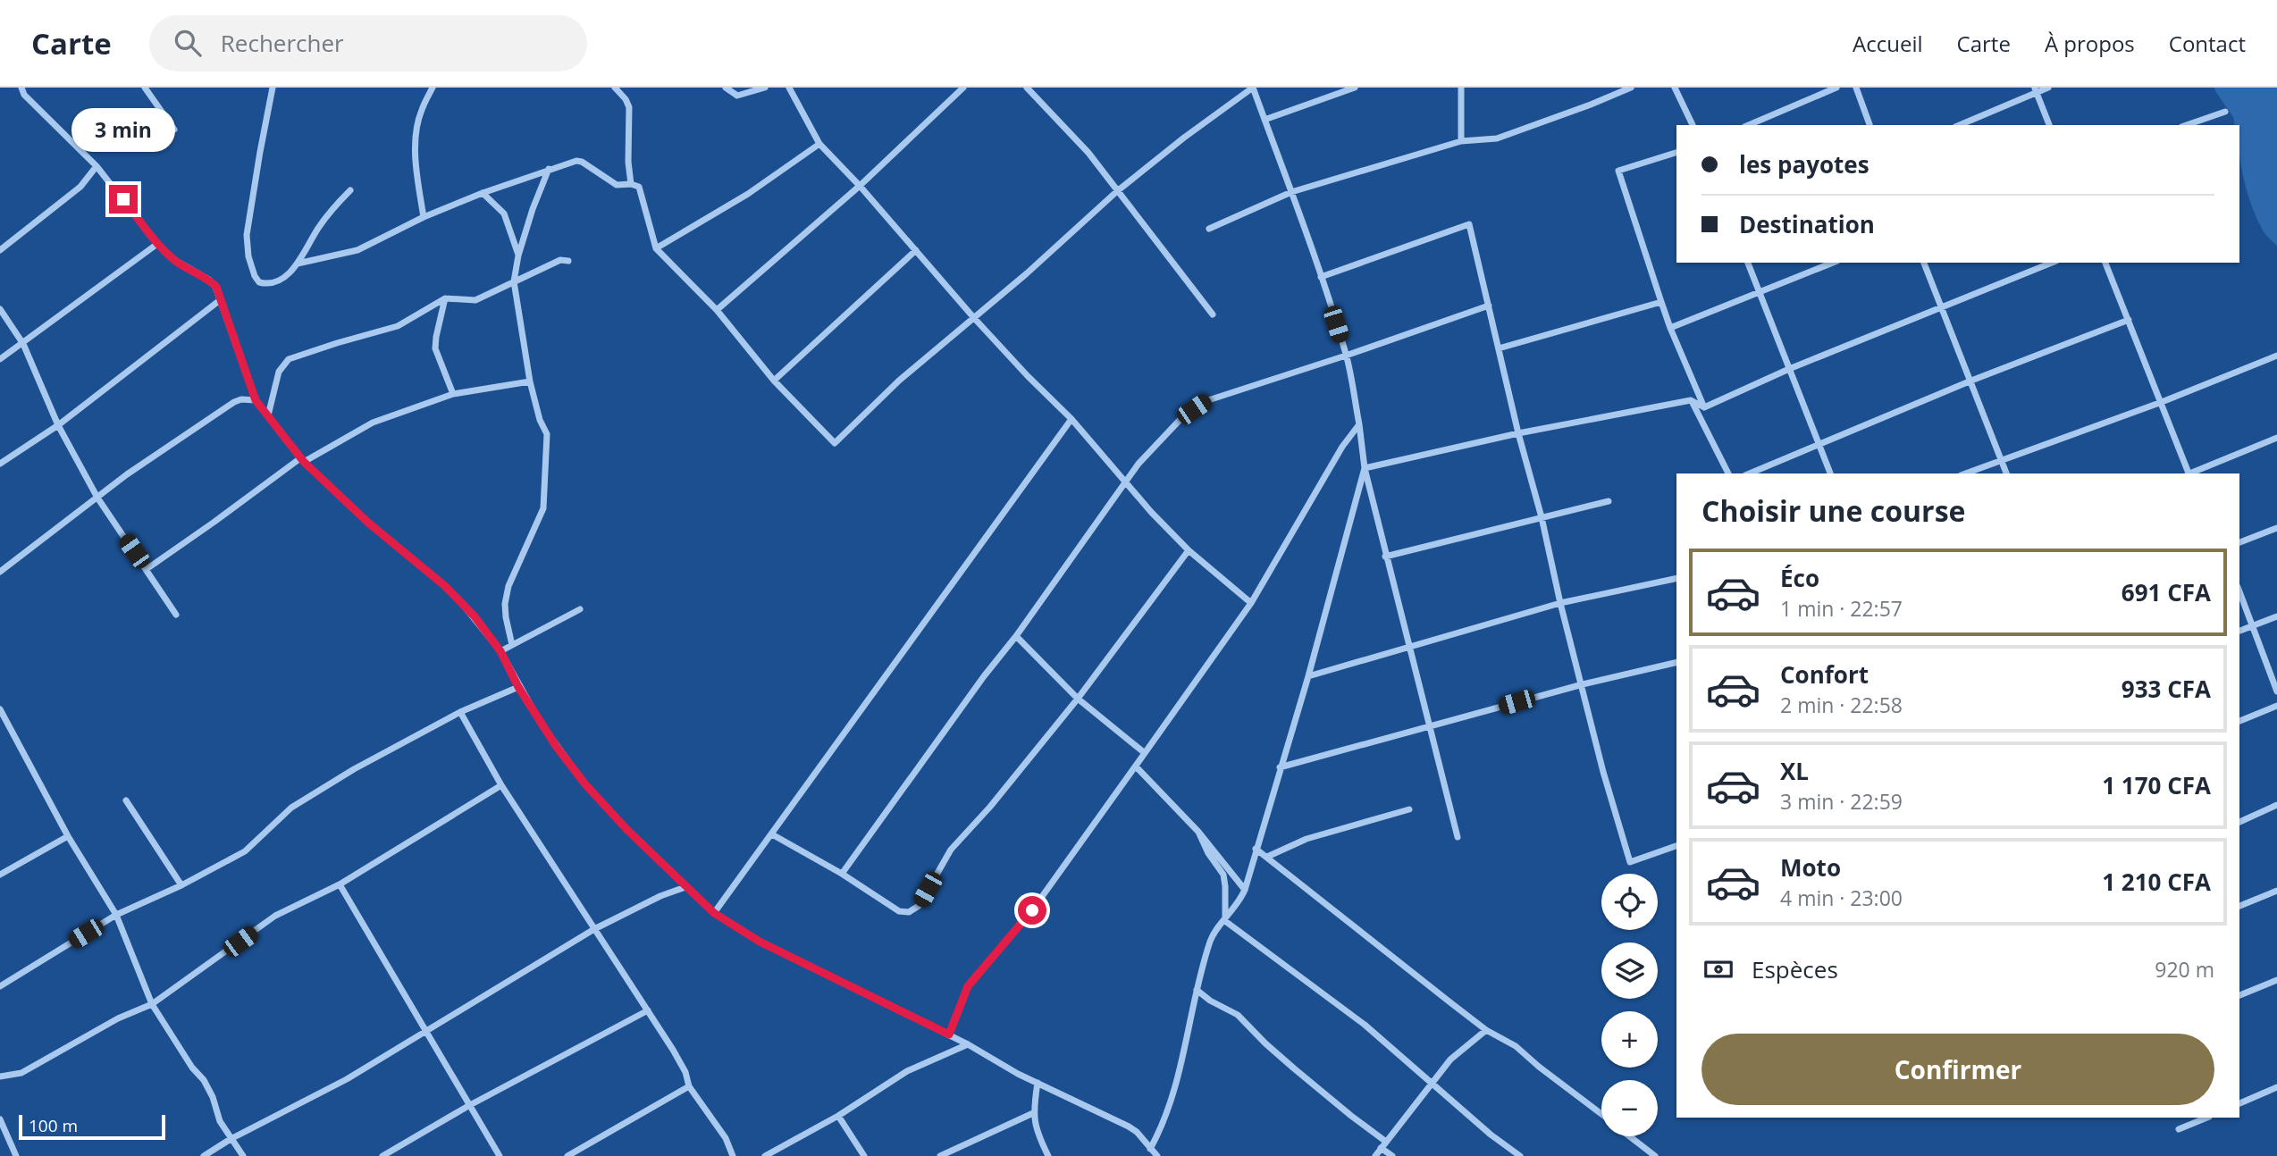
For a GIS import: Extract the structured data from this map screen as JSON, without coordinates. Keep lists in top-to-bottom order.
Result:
{
  "scale_bar": "100 m",
  "page": {
    "header": "Carte",
    "search": "Rechercher",
    "nav": [
      "Accueil",
      "Carte",
      "À propos",
      "Contact"
    ],
    "bubble": "3 min",
    "banner": ["les payotes", "Destination"],
    "heading": "Choisir une course",
    "list": [
      {
        "name": "Éco",
        "note": "1 min · 22:57",
        "value": "691 CFA"
      },
      {
        "name": "Confort",
        "note": "2 min · 22:58",
        "value": "933 CFA"
      },
      {
        "name": "XL",
        "note": "3 min · 22:59",
        "value": "1 170 CFA"
      },
      {
        "name": "Moto",
        "note": "4 min · 23:00",
        "value": "1 210 CFA"
      }
    ],
    "map_buttons": ["+", "−"],
    "pay": ["Espèces", "920 m"],
    "buttons": "Confirmer",
    "scale": "100 m"
  }
}
